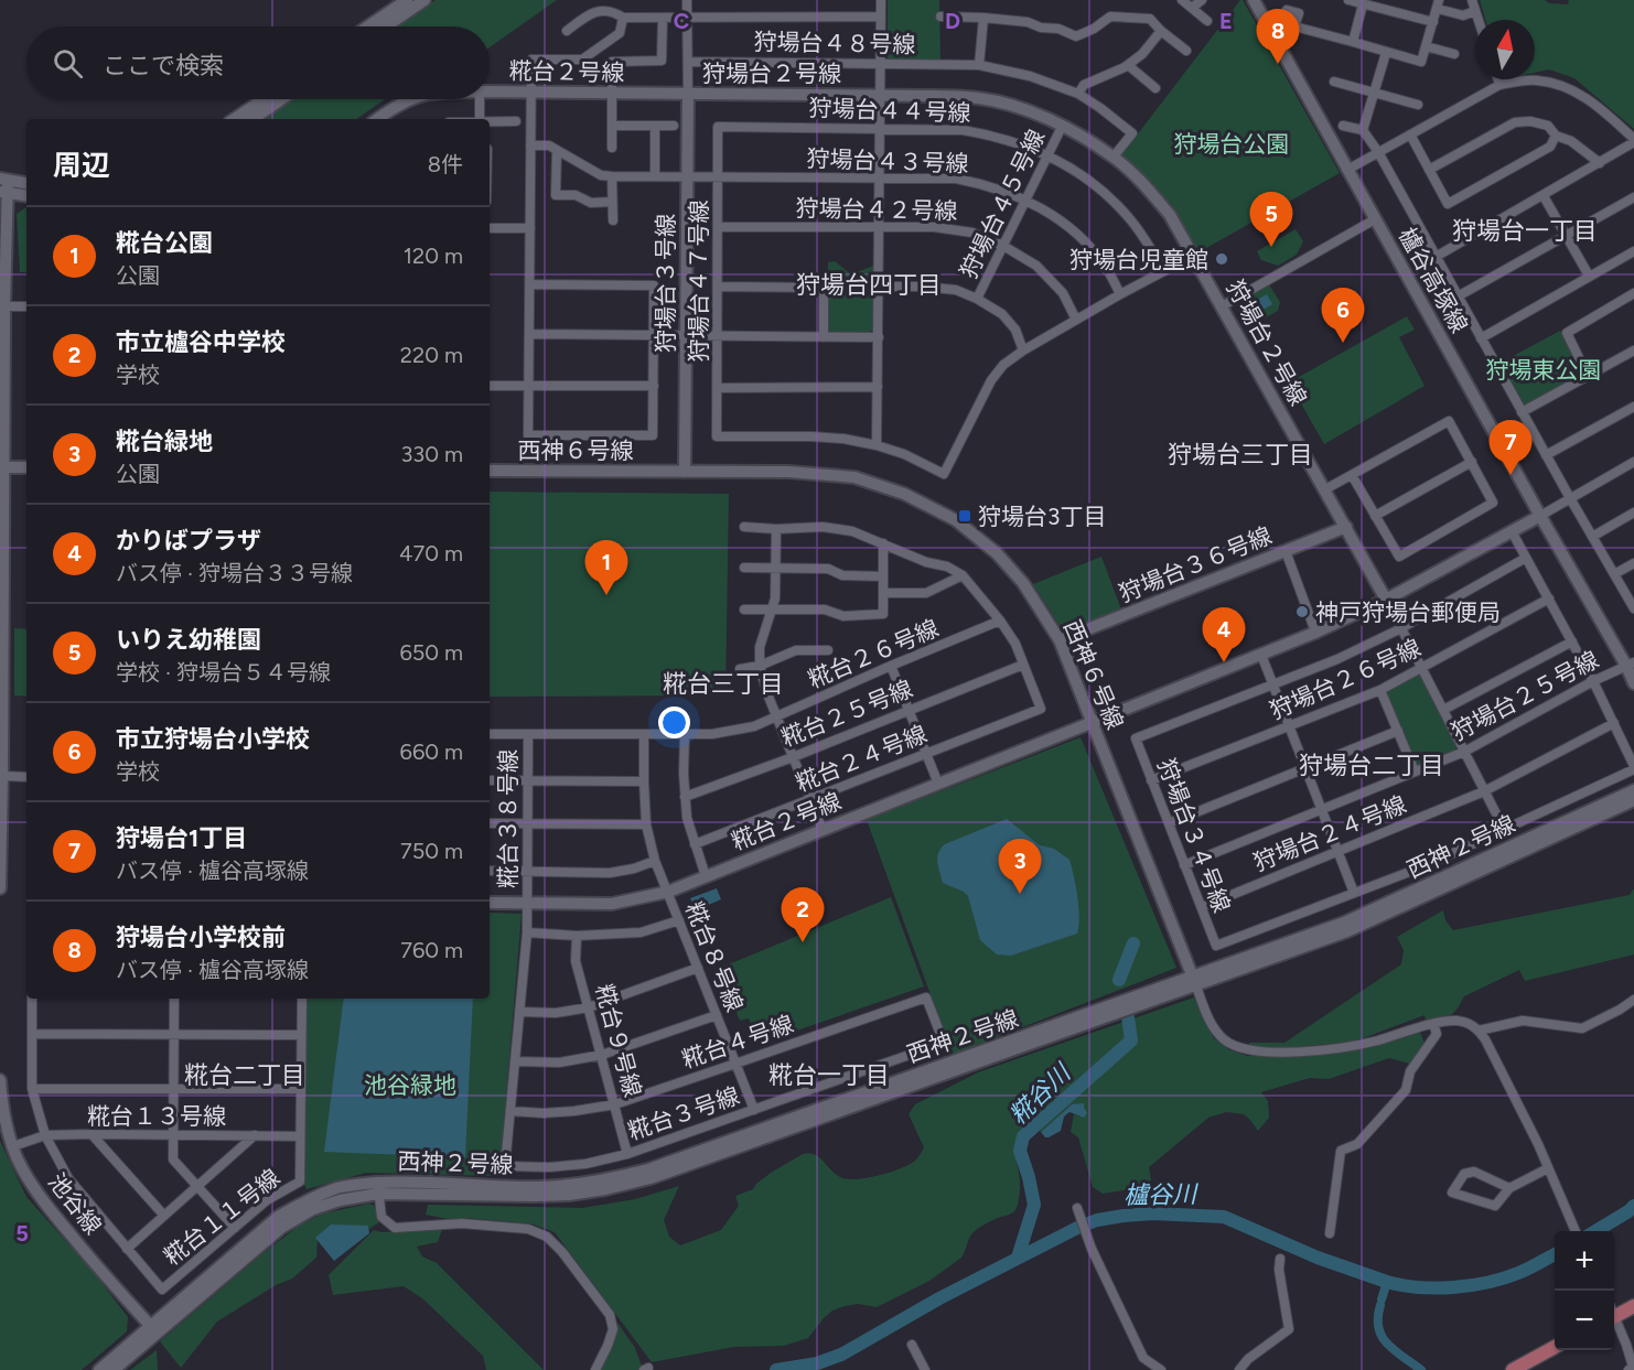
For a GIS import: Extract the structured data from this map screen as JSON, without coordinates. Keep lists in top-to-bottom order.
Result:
{
  "streets": {
    "street": [
      "狩場台４８号線",
      "糀台２号線",
      "狩場台２号線",
      "狩場台４４号線",
      "狩場台４３号線",
      "狩場台４５号線",
      "狩場台４２号線",
      "櫨谷高塚線",
      "狩場台４７号線",
      "狩場台３号線",
      "西神６号線",
      "狩場台３６号線",
      "糀台２６号線",
      "狩場台２６号線",
      "狩場台２５号線",
      "糀台２５号線",
      "糀台２４号線",
      "糀台３８号線",
      "狩場台２４号線",
      "狩場台３４号線",
      "西神２号線",
      "糀台８号線",
      "糀台９号線",
      "糀台４号線",
      "糀台３号線",
      "糀台１３号線",
      "池谷線",
      "糀台１１号線"
    ]
  },
  "crossings": [
    ["狩場台４８号線", "狩場台２号線"],
    ["糀台２号線", "狩場台２号線"],
    ["糀台２号線", "櫨谷高塚線"],
    ["糀台２号線", "狩場台３号線"],
    ["糀台２号線", "西神６号線"],
    ["糀台２号線", "糀台３８号線"],
    ["糀台２号線", "糀台８号線"],
    ["狩場台２号線", "狩場台４５号線"],
    ["狩場台２号線", "狩場台３号線"],
    ["狩場台２号線", "狩場台３６号線"],
    ["狩場台４４号線", "狩場台４５号線"],
    ["狩場台４４号線", "狩場台４７号線"],
    ["狩場台４３号線", "狩場台４５号線"],
    ["狩場台４３号線", "狩場台４７号線"],
    ["狩場台４３号線", "狩場台３号線"],
    ["狩場台４５号線", "狩場台４２号線"],
    ["狩場台４２号線", "狩場台４７号線"],
    ["櫨谷高塚線", "狩場台２５号線"],
    ["狩場台３号線", "西神６号線"],
    ["西神６号線", "狩場台３６号線"],
    ["西神６号線", "西神２号線"],
    ["糀台２６号線", "糀台３８号線"],
    ["糀台２６号線", "糀台８号線"],
    ["狩場台２６号線", "狩場台３４号線"],
    ["狩場台２５号線", "狩場台３４号線"],
    ["糀台２５号線", "糀台２４号線"],
    ["糀台３８号線", "糀台４号線"],
    ["糀台３８号線", "糀台３号線"],
    ["狩場台２４号線", "狩場台３４号線"],
    ["西神２号線", "池谷線"],
    ["糀台８号線", "糀台４号線"],
    ["糀台８号線", "糀台３号線"],
    ["糀台９号線", "糀台４号線"],
    ["糀台９号線", "糀台３号線"],
    ["糀台４号線", "糀台３号線"],
    ["糀台１３号線", "池谷線"],
    ["糀台１３号線", "糀台１１号線"]
  ],
  "districts": [
    "狩場台一丁目",
    "狩場台四丁目",
    "狩場台三丁目",
    "糀台三丁目",
    "狩場台二丁目",
    "糀台二丁目",
    "糀台一丁目"
  ],
  "water": ["糀谷川", "櫨谷川"],
  "parks": ["狩場台公園", "狩場東公園", "池谷緑地"],
  "places": {
    "other": ["狩場台児童館", "神戸狩場台郵便局"],
    "transit": ["狩場台3丁目"]
  },
  "north": "top",
  "page": {
    "pins": [
      "8",
      "5",
      "6",
      "7",
      "1",
      "4",
      "3",
      "2"
    ],
    "search": "ここで検索",
    "heading": ["周辺", "8件"],
    "list": [
      {
        "mark": "1",
        "name": "糀台公園",
        "note": "公園",
        "value": "120 m"
      },
      {
        "mark": "2",
        "name": "市立櫨谷中学校",
        "note": "学校",
        "value": "220 m"
      },
      {
        "mark": "3",
        "name": "糀台緑地",
        "note": "公園",
        "value": "330 m"
      },
      {
        "mark": "4",
        "name": "かりばプラザ",
        "note": "バス停 · 狩場台３３号線",
        "value": "470 m"
      },
      {
        "mark": "5",
        "name": "いりえ幼稚園",
        "note": "学校 · 狩場台５４号線",
        "value": "650 m"
      },
      {
        "mark": "6",
        "name": "市立狩場台小学校",
        "note": "学校",
        "value": "660 m"
      },
      {
        "mark": "7",
        "name": "狩場台1丁目",
        "note": "バス停 · 櫨谷高塚線",
        "value": "750 m"
      },
      {
        "mark": "8",
        "name": "狩場台小学校前",
        "note": "バス停 · 櫨谷高塚線",
        "value": "760 m"
      }
    ],
    "map_buttons": ["+", "−"]
  },
  "grid": {
    "columns": ["C", "D", "E"],
    "rows": ["5"]
  }
}
